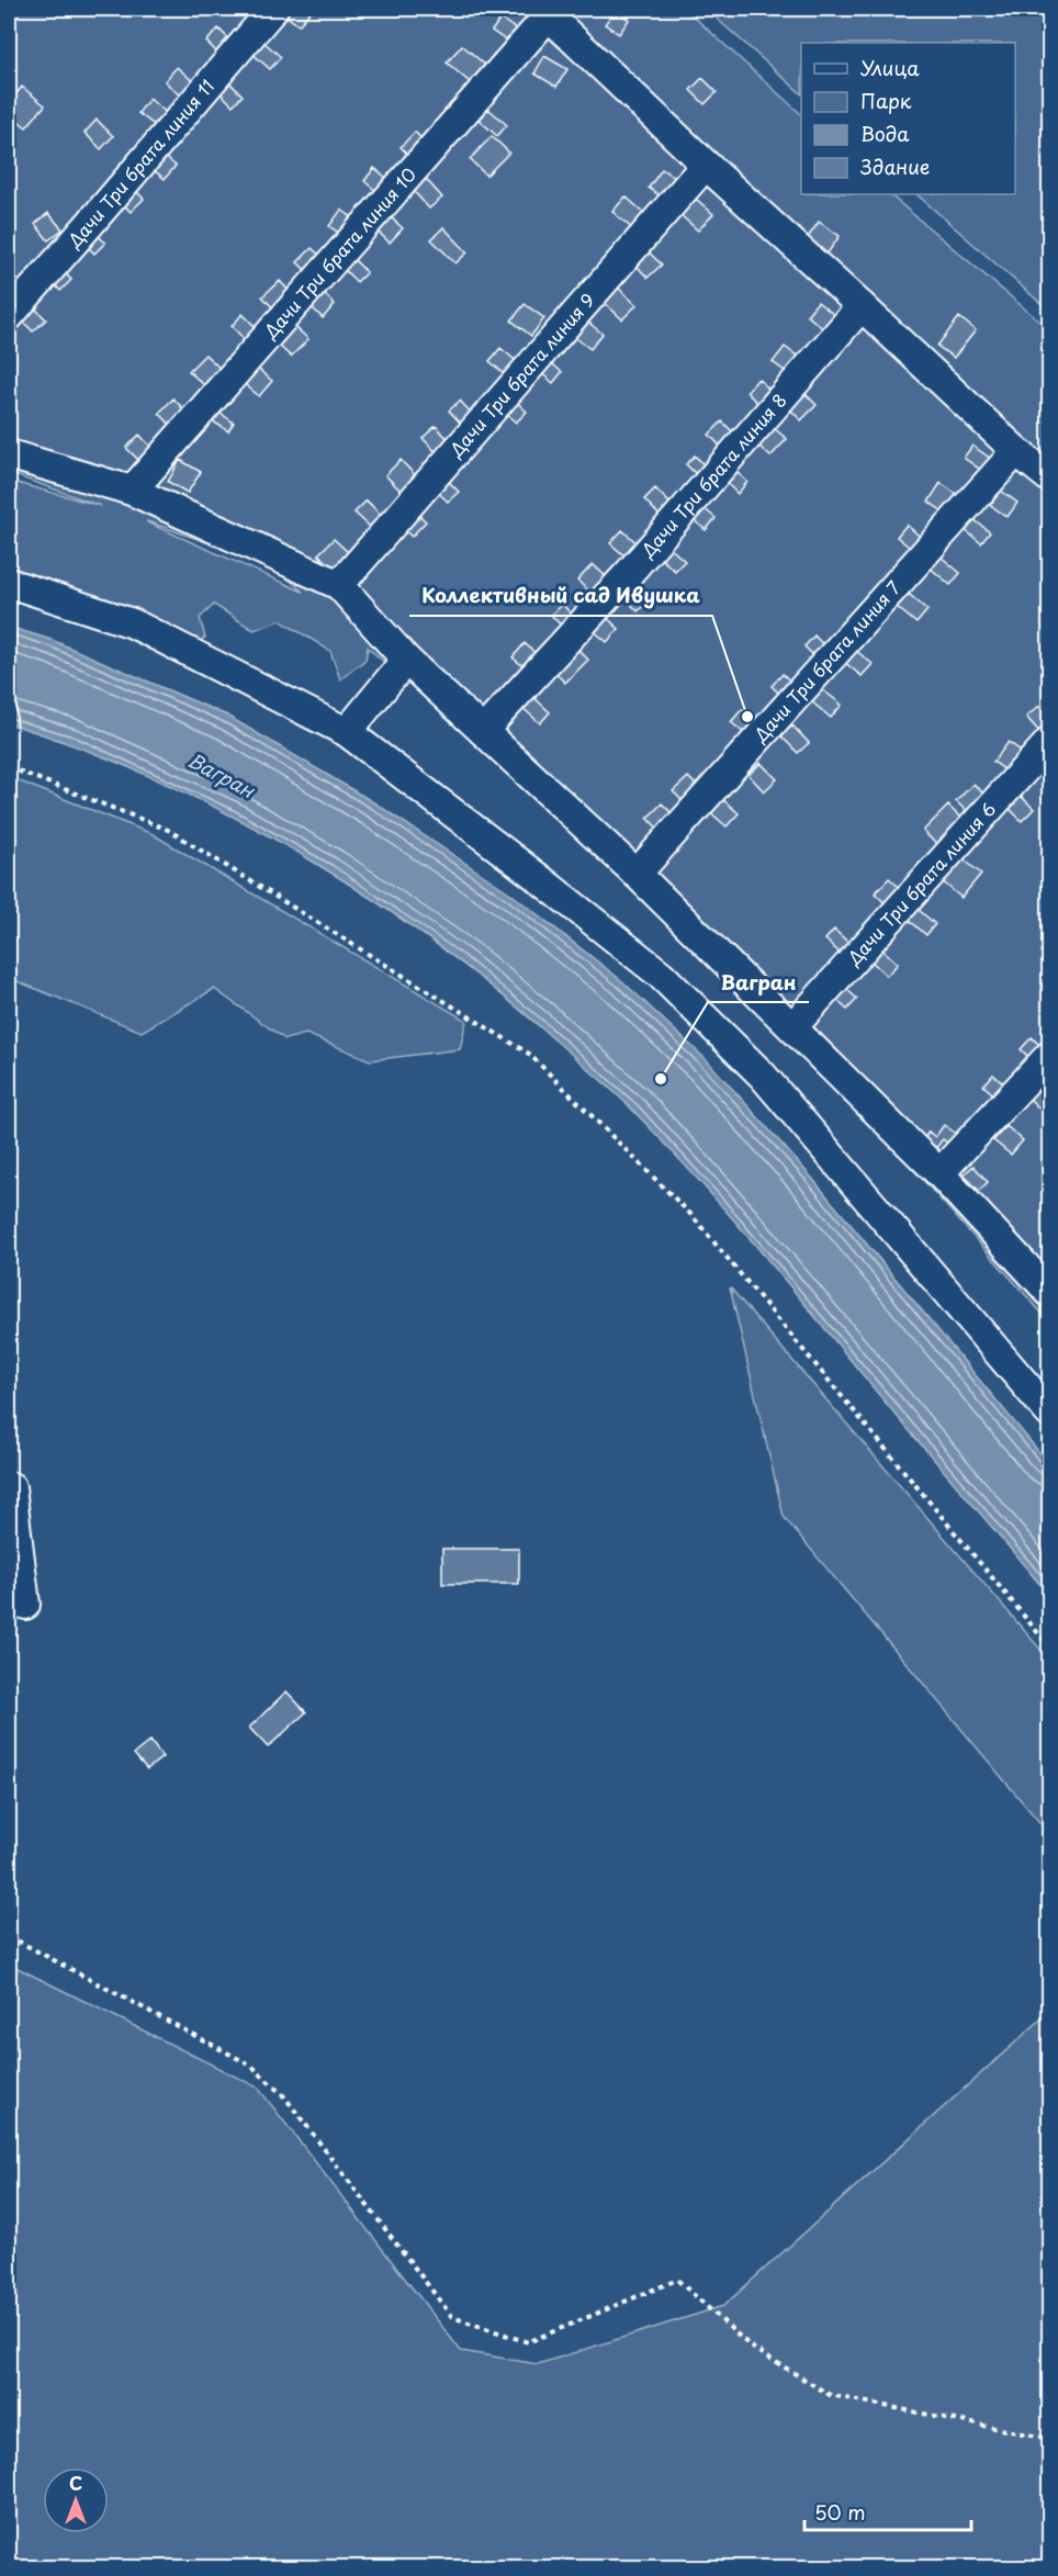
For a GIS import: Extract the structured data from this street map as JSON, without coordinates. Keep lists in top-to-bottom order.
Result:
{
  "streets": {
    "street": [
      "Дачи Три брата линия 11",
      "Дачи Три брата линия 10",
      "Дачи Три брата линия 9",
      "Дачи Три брата линия 8",
      "Дачи Три брата линия 7",
      "Дачи Три брата линия 6"
    ]
  },
  "water": ["Вагран"],
  "places": ["Коллективный сад Ивушка", "Вагран"],
  "legend": [
    "Улица",
    "Парк",
    "Вода",
    "Здание"
  ],
  "scale_bar": "50 m",
  "north": "top"
}
